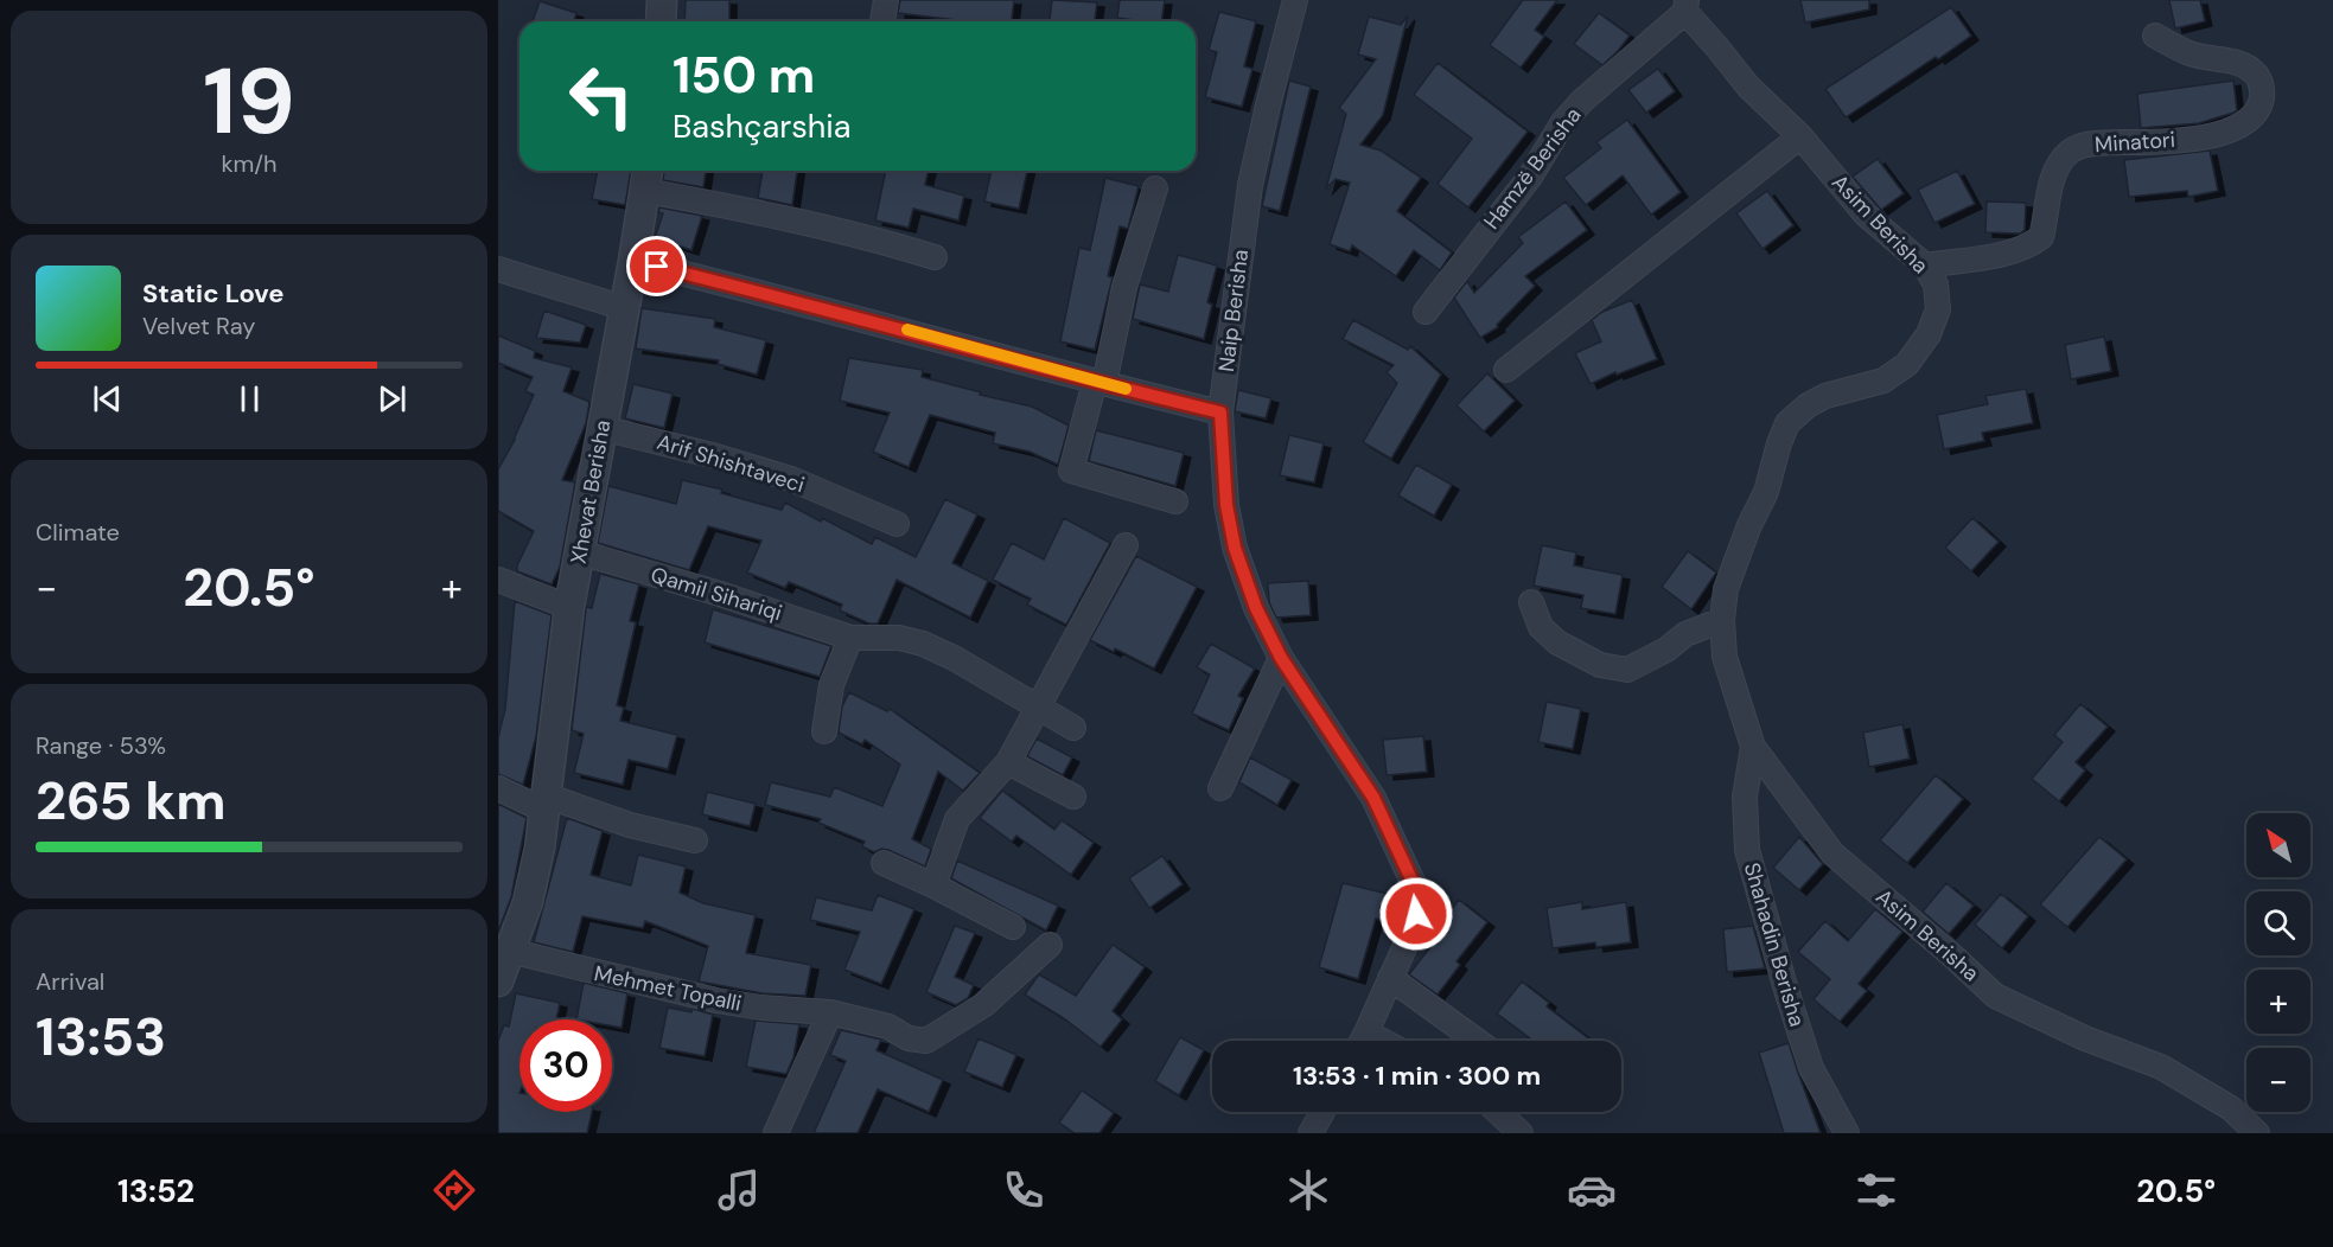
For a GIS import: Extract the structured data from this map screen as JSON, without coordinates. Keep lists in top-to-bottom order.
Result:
{
  "streets": {
    "street": [
      "Minatori",
      "Hamzë Berisha",
      "Asim Berisha",
      "Naip Berisha",
      "Arif Shishtaveci",
      "Xhevat Berisha",
      "Qamil Sihariqi",
      "Shahadin Berisha",
      "Mehmet Topalli"
    ]
  },
  "crossings": [
    ["Minatori", "Asim Berisha"],
    ["Hamzë Berisha", "Asim Berisha"],
    ["Asim Berisha", "Shahadin Berisha"],
    ["Arif Shishtaveci", "Xhevat Berisha"],
    ["Xhevat Berisha", "Qamil Sihariqi"],
    ["Xhevat Berisha", "Mehmet Topalli"]
  ],
  "north": "top left",
  "page": {
    "tile": [
      ["19", "km/h"],
      "Climate",
      ["Range · 53%", "265 km"],
      ["Arrival", "13:53"]
    ],
    "turn": ["150 m", "Bashçarshia"],
    "song": ["Static Love", "Velvet Ray"],
    "heat": ["−", "20.5°", "+"],
    "map_buttons": ["+", "−"],
    "limit": "30",
    "trip": "13:53 · 1 min · 300 m",
    "tabs": ["13:52", "20.5°"]
  }
}
